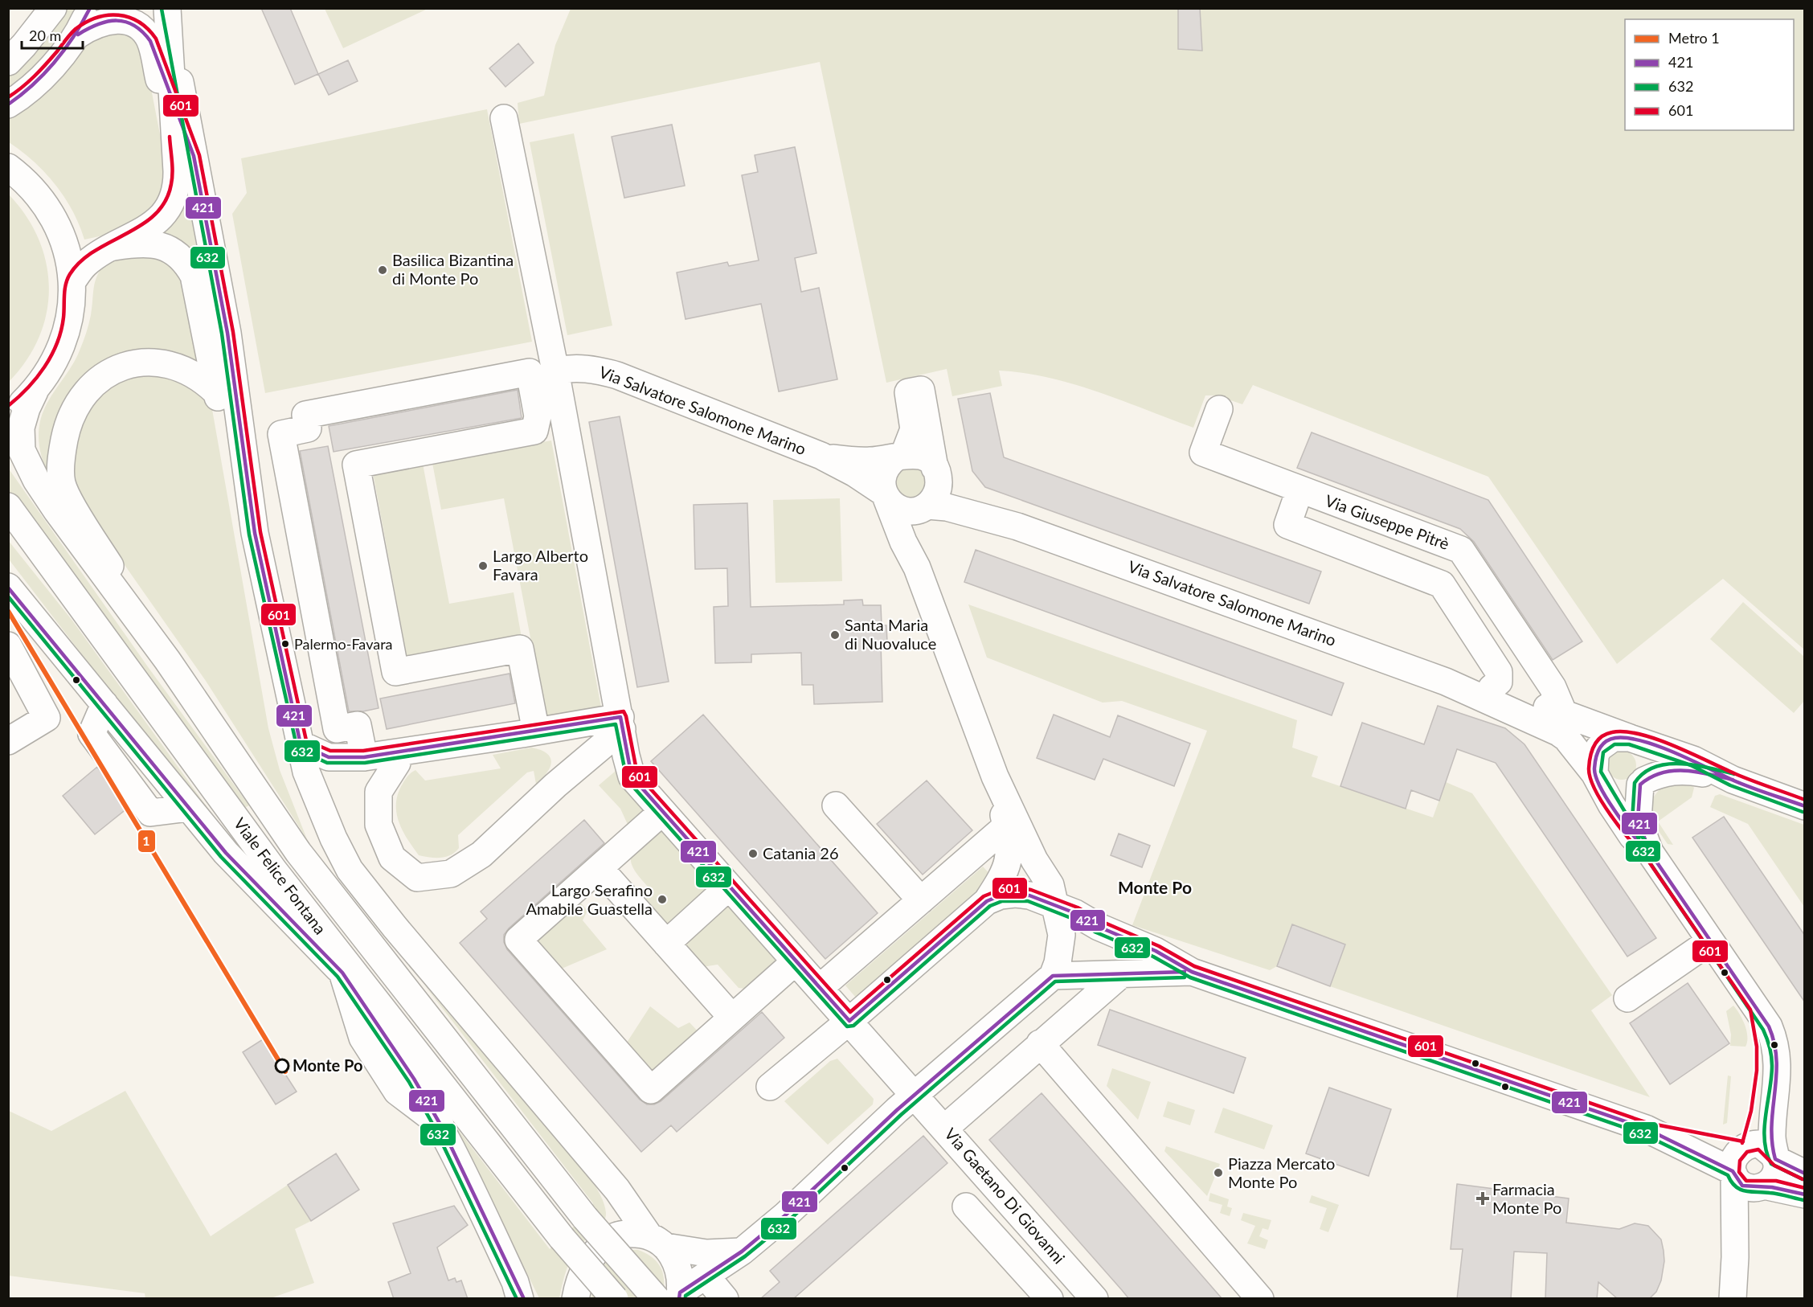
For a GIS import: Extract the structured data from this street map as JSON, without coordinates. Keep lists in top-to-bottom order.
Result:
{
  "streets": {
    "street": [
      "Via Salvatore Salomone Marino",
      "Via Giuseppe Pitrè",
      "Viale Felice Fontana",
      "Via Gaetano Di Giovanni"
    ]
  },
  "crossings": [
    ["Via Salvatore Salomone Marino", "Via Gaetano Di Giovanni"]
  ],
  "districts": ["Monte Po"],
  "places": {
    "other": [
      "Basilica Bizantina di Monte Po",
      "Largo Alberto Favara",
      "Santa Maria di Nuovaluce",
      "Palermo-Favara",
      "Catania 26",
      "Largo Serafino Amabile Guastella",
      "Monte Po",
      "Piazza Mercato Monte Po"
    ],
    "health": ["Farmacia Monte Po"]
  },
  "lines": [
    "transit line 421",
    "transit line 632",
    "transit line 601",
    "metro line 1"
  ],
  "legend": [
    "Metro 1",
    "421",
    "632",
    "601"
  ],
  "scale_bar": "20 m"
}
